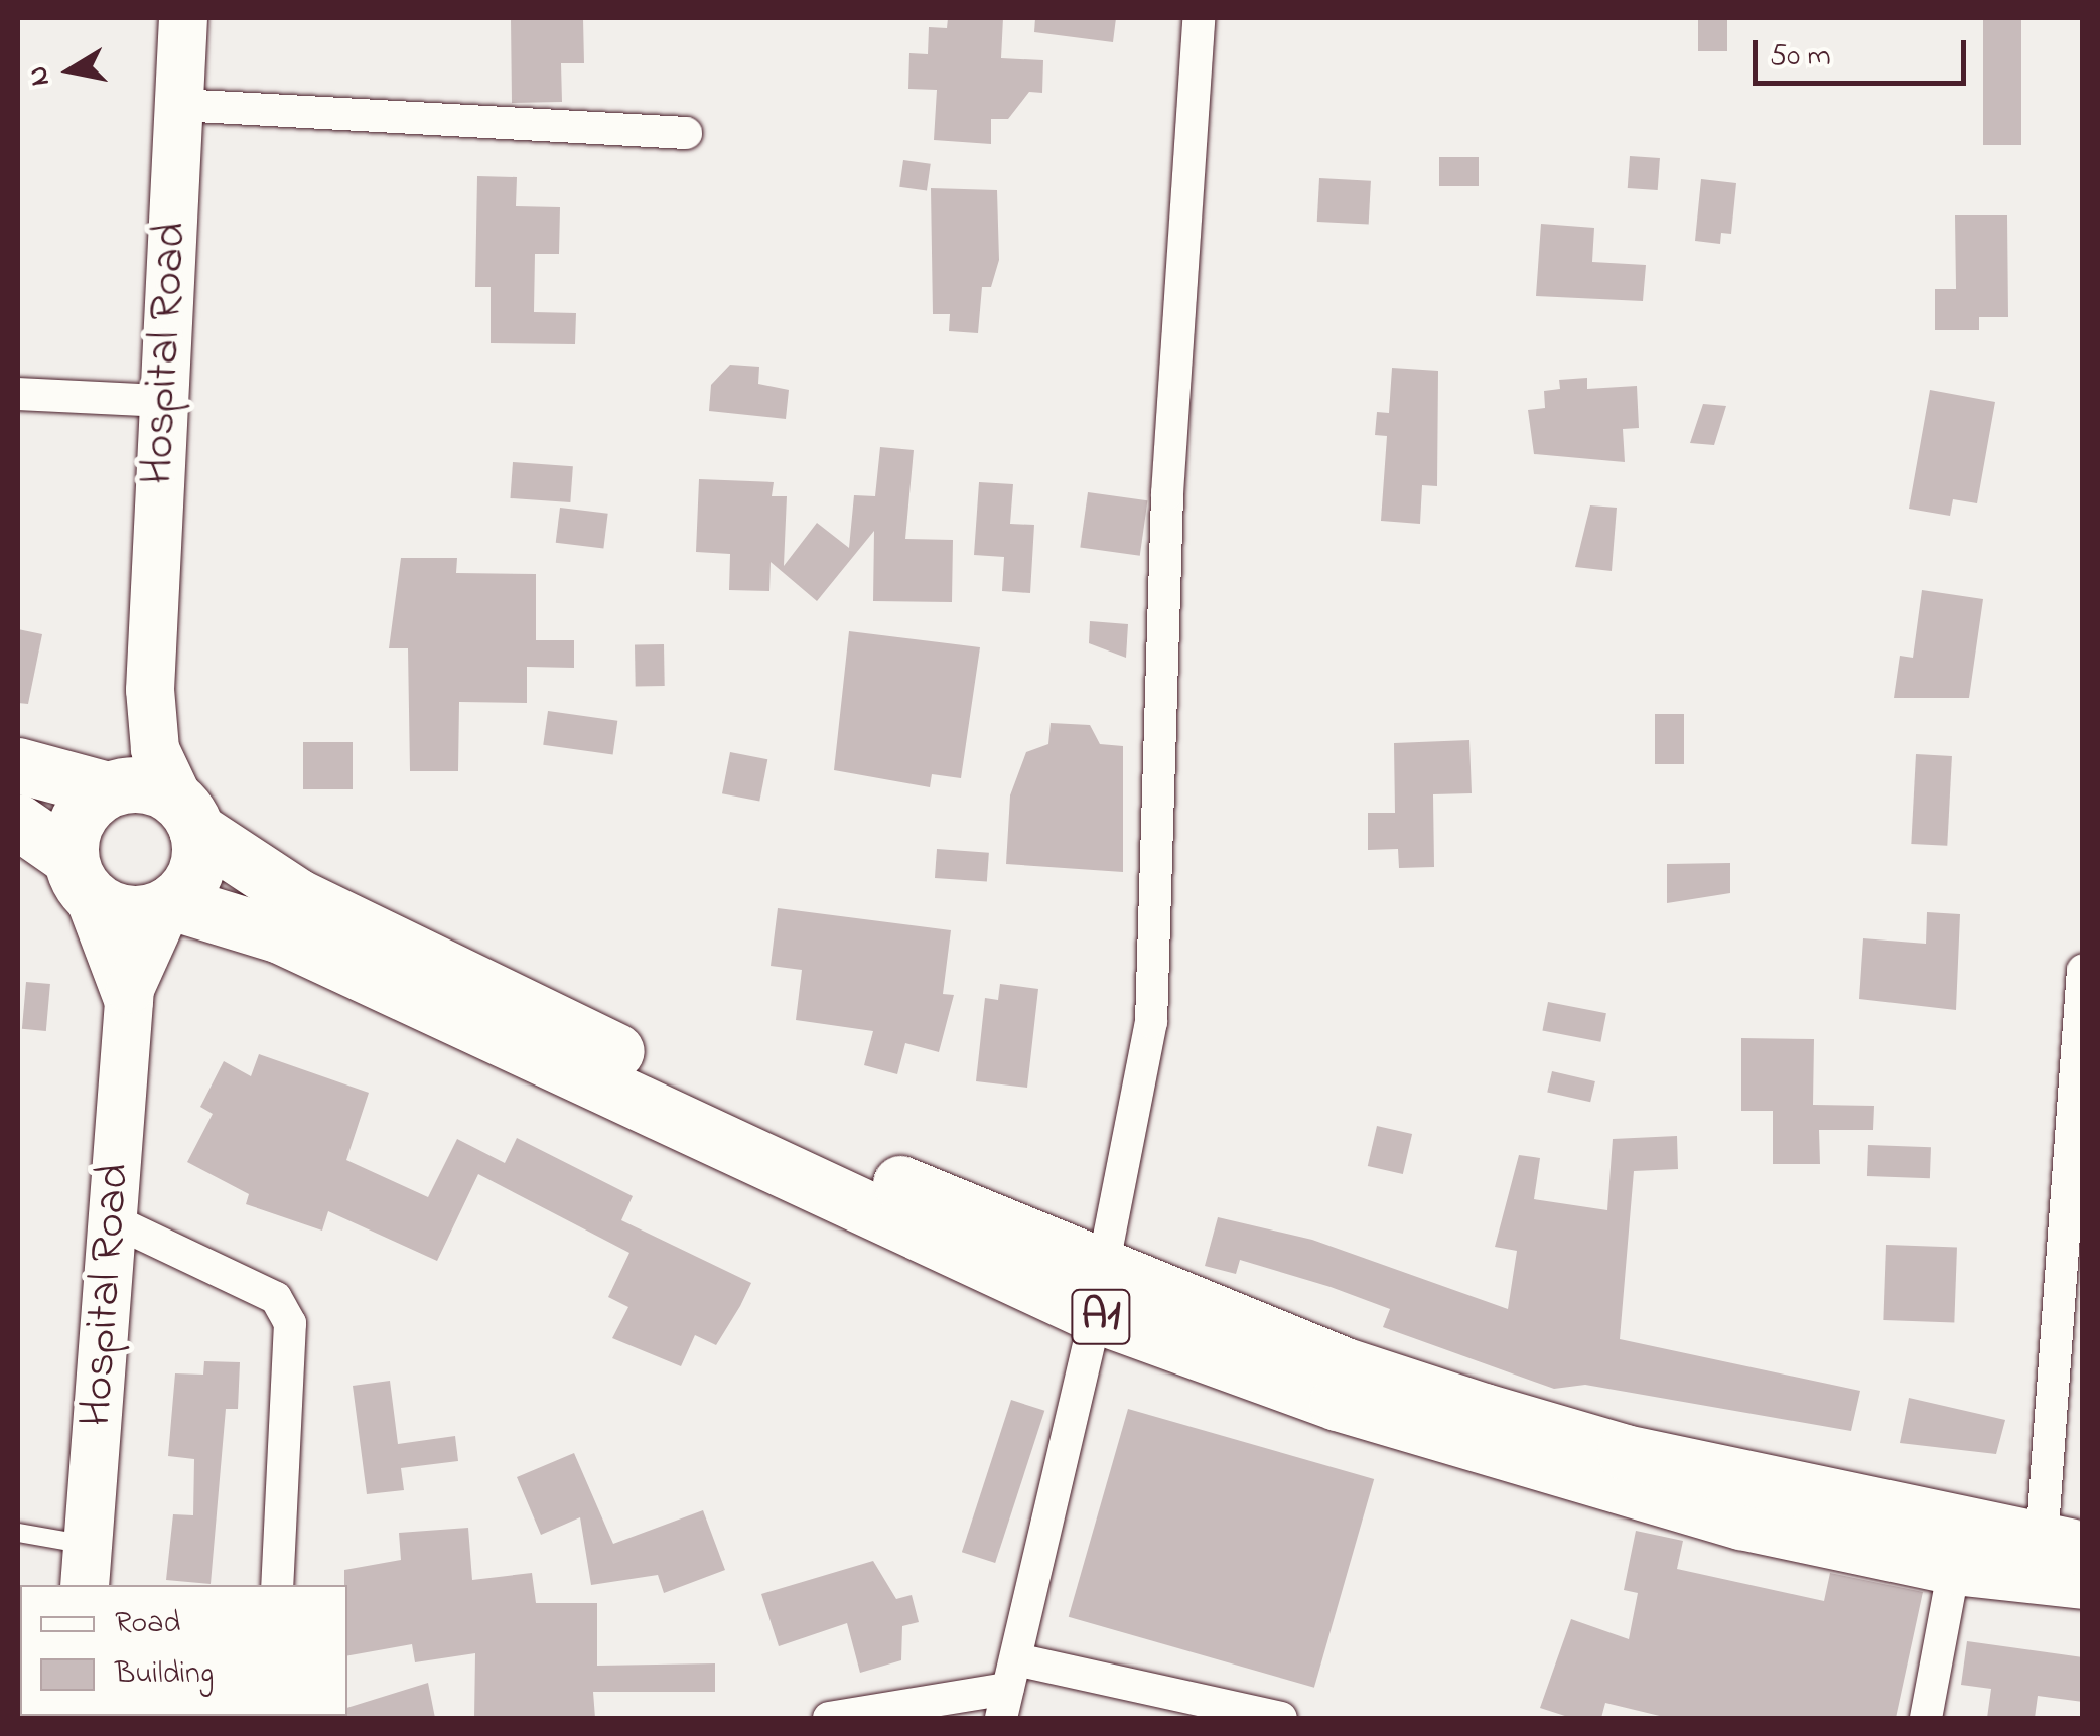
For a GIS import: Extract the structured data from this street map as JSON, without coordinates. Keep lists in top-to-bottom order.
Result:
{
  "streets": {
    "highway": ["A1"],
    "street": ["Hospital Road"]
  },
  "legend": ["Road", "Building"],
  "scale_bar": "50 m",
  "north": "left"
}
